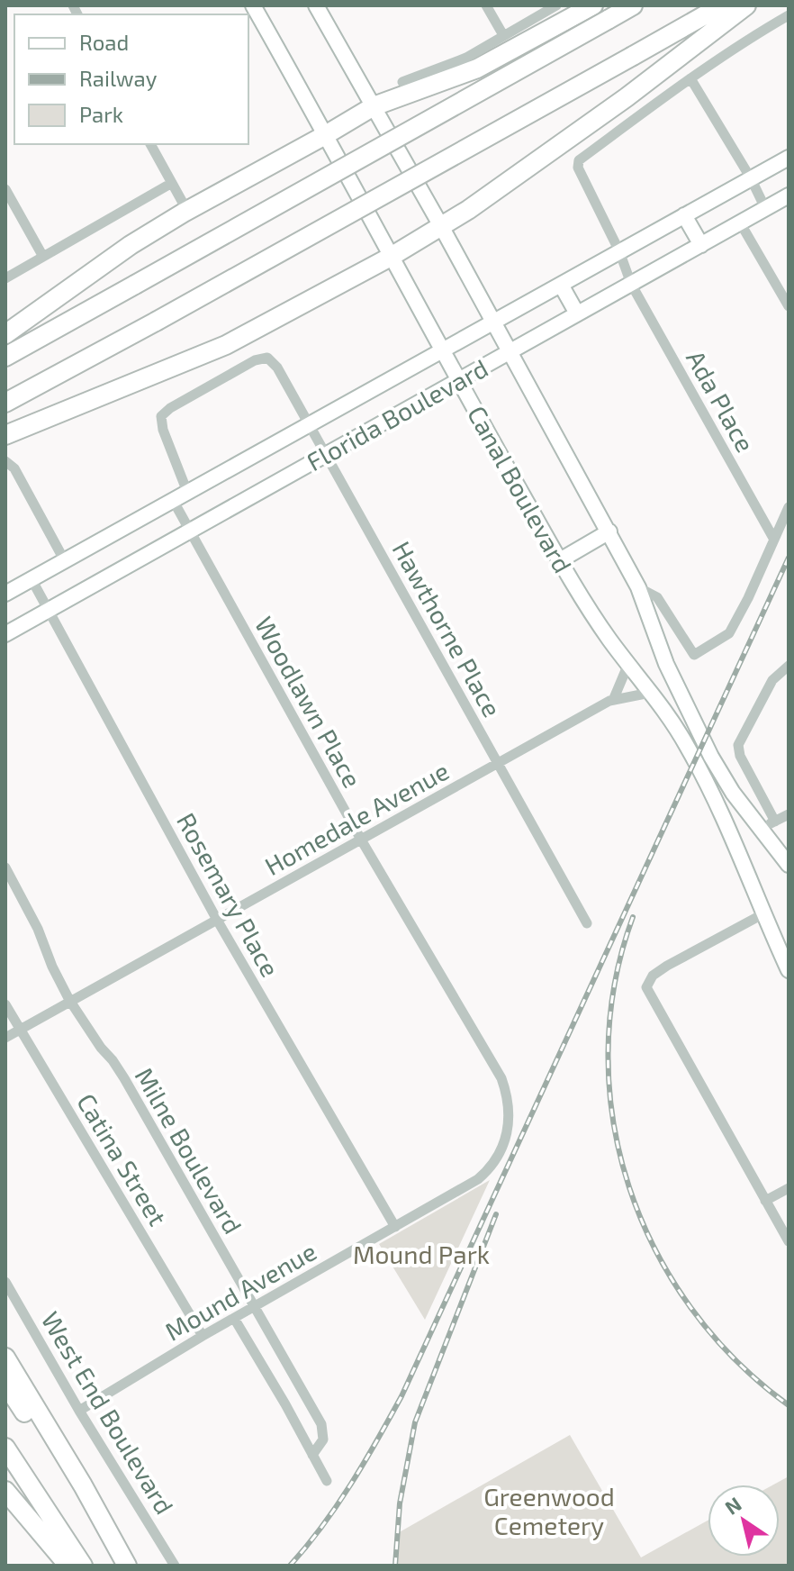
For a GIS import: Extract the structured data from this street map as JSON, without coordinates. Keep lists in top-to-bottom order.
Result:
{
  "streets": {
    "main road": ["Florida Boulevard", "Canal Boulevard"],
    "street": [
      "Ada Place",
      "Hawthorne Place",
      "Woodlawn Place",
      "Homedale Avenue",
      "Rosemary Place",
      "Milne Boulevard",
      "Catina Street",
      "Mound Avenue",
      "West End Boulevard"
    ]
  },
  "crossings": [
    ["Ada Place", "Florida Boulevard"],
    ["Florida Boulevard", "Canal Boulevard"],
    ["Florida Boulevard", "Hawthorne Place"],
    ["Florida Boulevard", "Woodlawn Place"],
    ["Florida Boulevard", "Rosemary Place"],
    ["Canal Boulevard", "Homedale Avenue"],
    ["Hawthorne Place", "Homedale Avenue"],
    ["Woodlawn Place", "Homedale Avenue"],
    ["Woodlawn Place", "Mound Avenue"],
    ["Homedale Avenue", "Rosemary Place"],
    ["Homedale Avenue", "Milne Boulevard"],
    ["Homedale Avenue", "Catina Street"],
    ["Rosemary Place", "Mound Avenue"],
    ["Milne Boulevard", "Mound Avenue"],
    ["Catina Street", "Mound Avenue"],
    ["Mound Avenue", "West End Boulevard"]
  ],
  "parks": ["Mound Park", "Greenwood Cemetery"],
  "legend": ["Road", "Railway", "Park"],
  "north": "top left"
}
